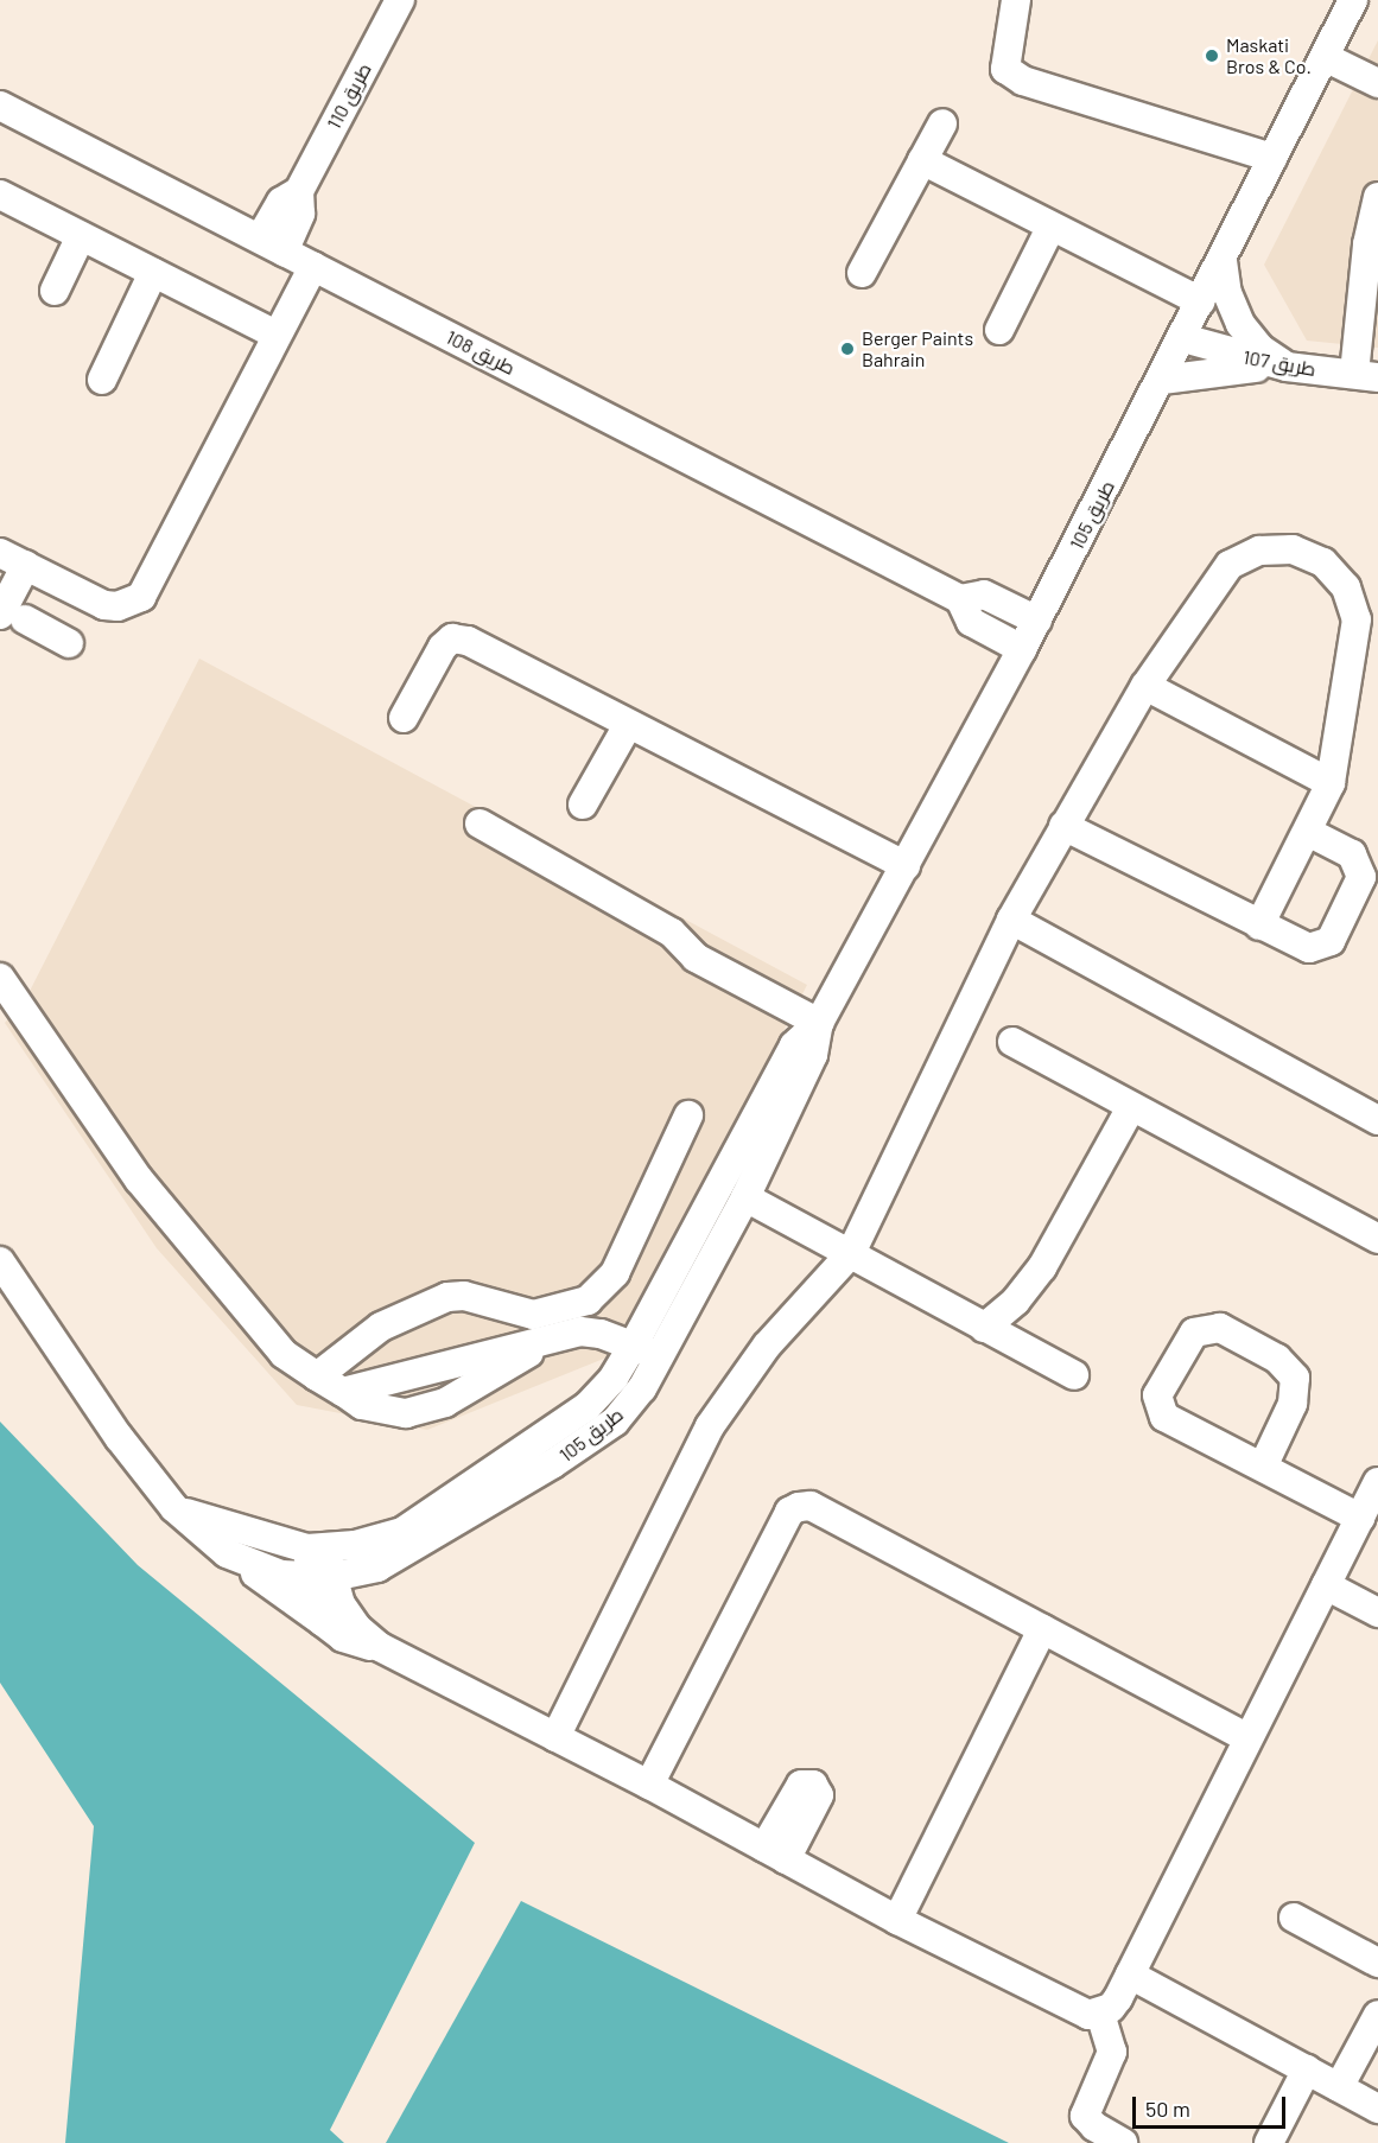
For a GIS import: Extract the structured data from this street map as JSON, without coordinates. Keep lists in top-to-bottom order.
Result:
{
  "streets": {
    "street": [
      "طريق 110",
      "طريق 108",
      "طريق 107",
      "طريق 105"
    ]
  },
  "crossings": [
    ["طريق 110", "طريق 108"],
    ["طريق 108", "طريق 105"],
    ["طريق 107", "طريق 105"]
  ],
  "places": ["Maskati Bros & Co.", "Berger Paints Bahrain"],
  "scale_bar": "50 m"
}
